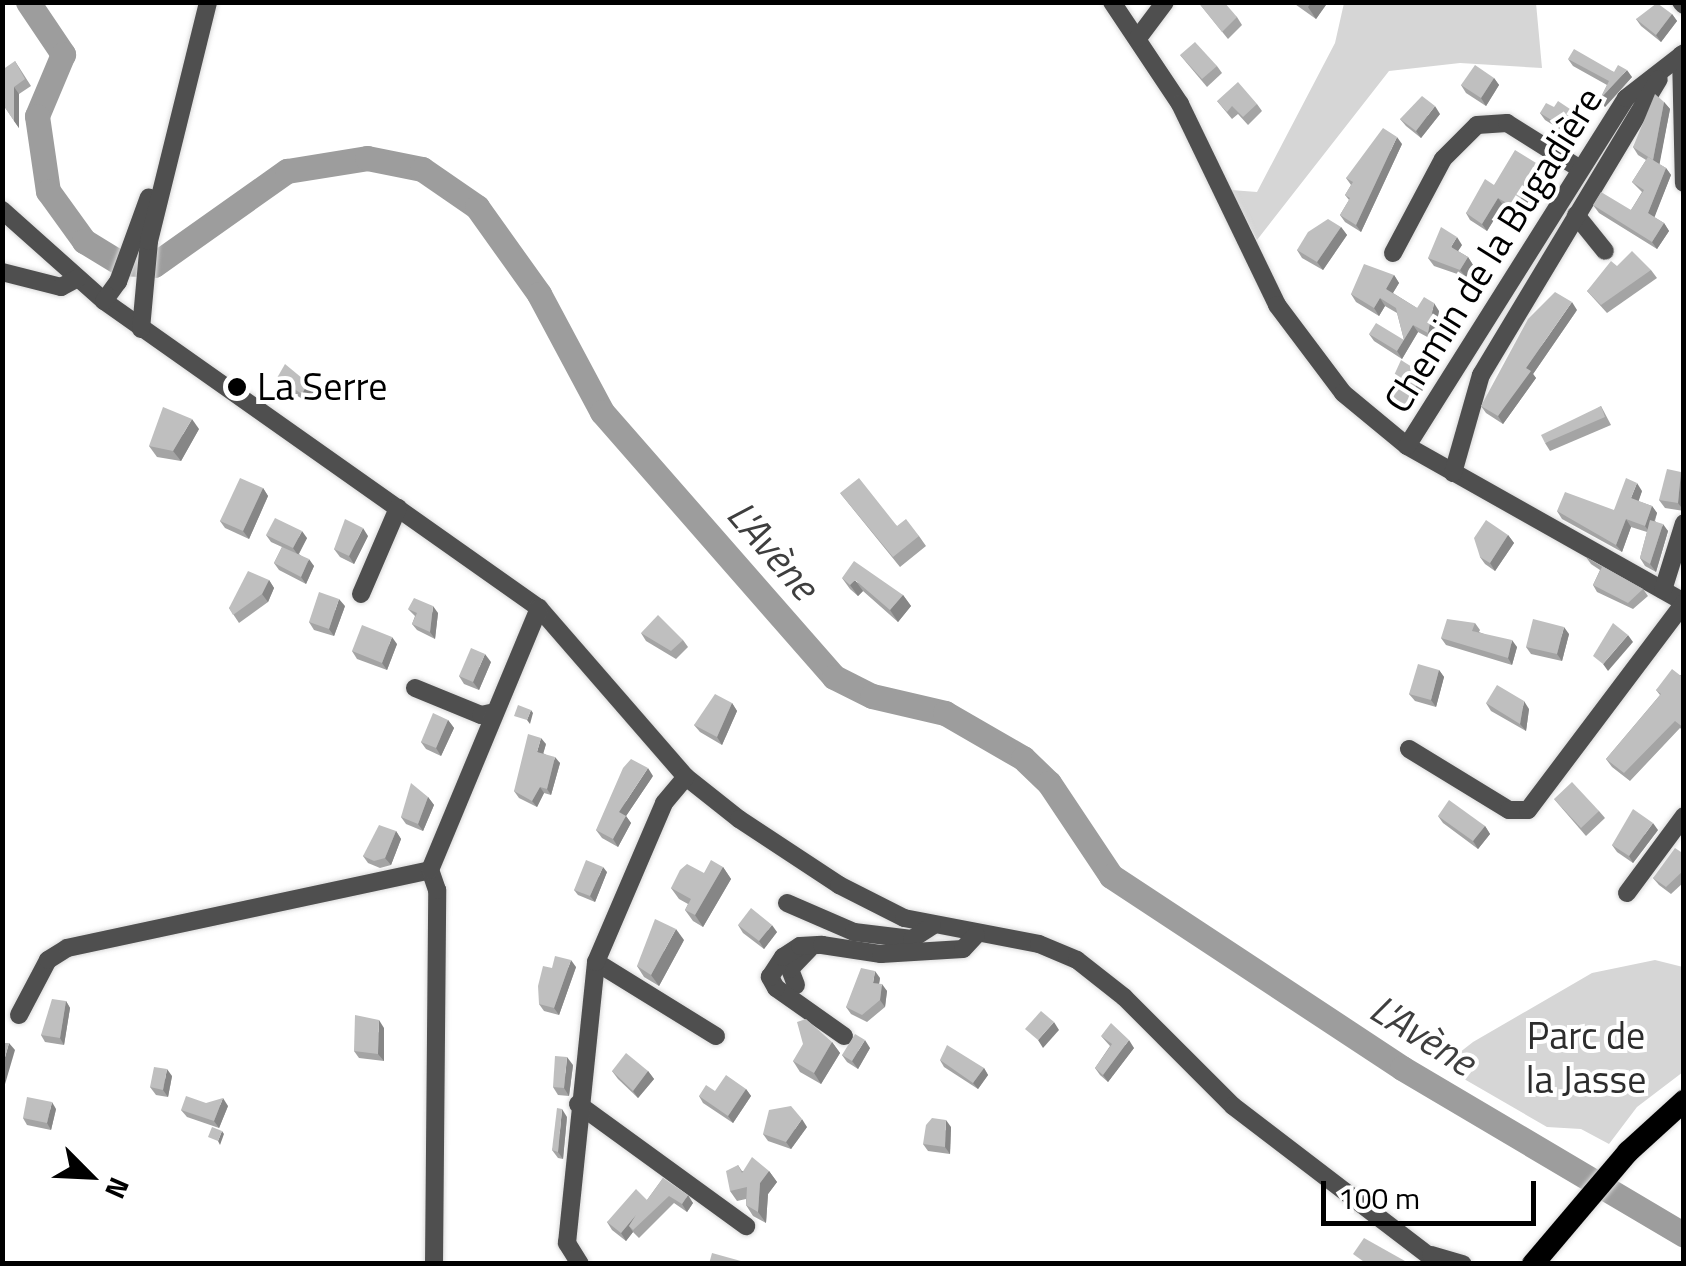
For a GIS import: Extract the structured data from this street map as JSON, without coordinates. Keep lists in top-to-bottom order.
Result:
{
  "streets": {
    "street": ["Chemin de la Bugadière"]
  },
  "water": ["L'Avène"],
  "parks": ["Parc de la Jasse"],
  "places": ["La Serre"],
  "scale_bar": "100 m",
  "north": "bottom right"
}
